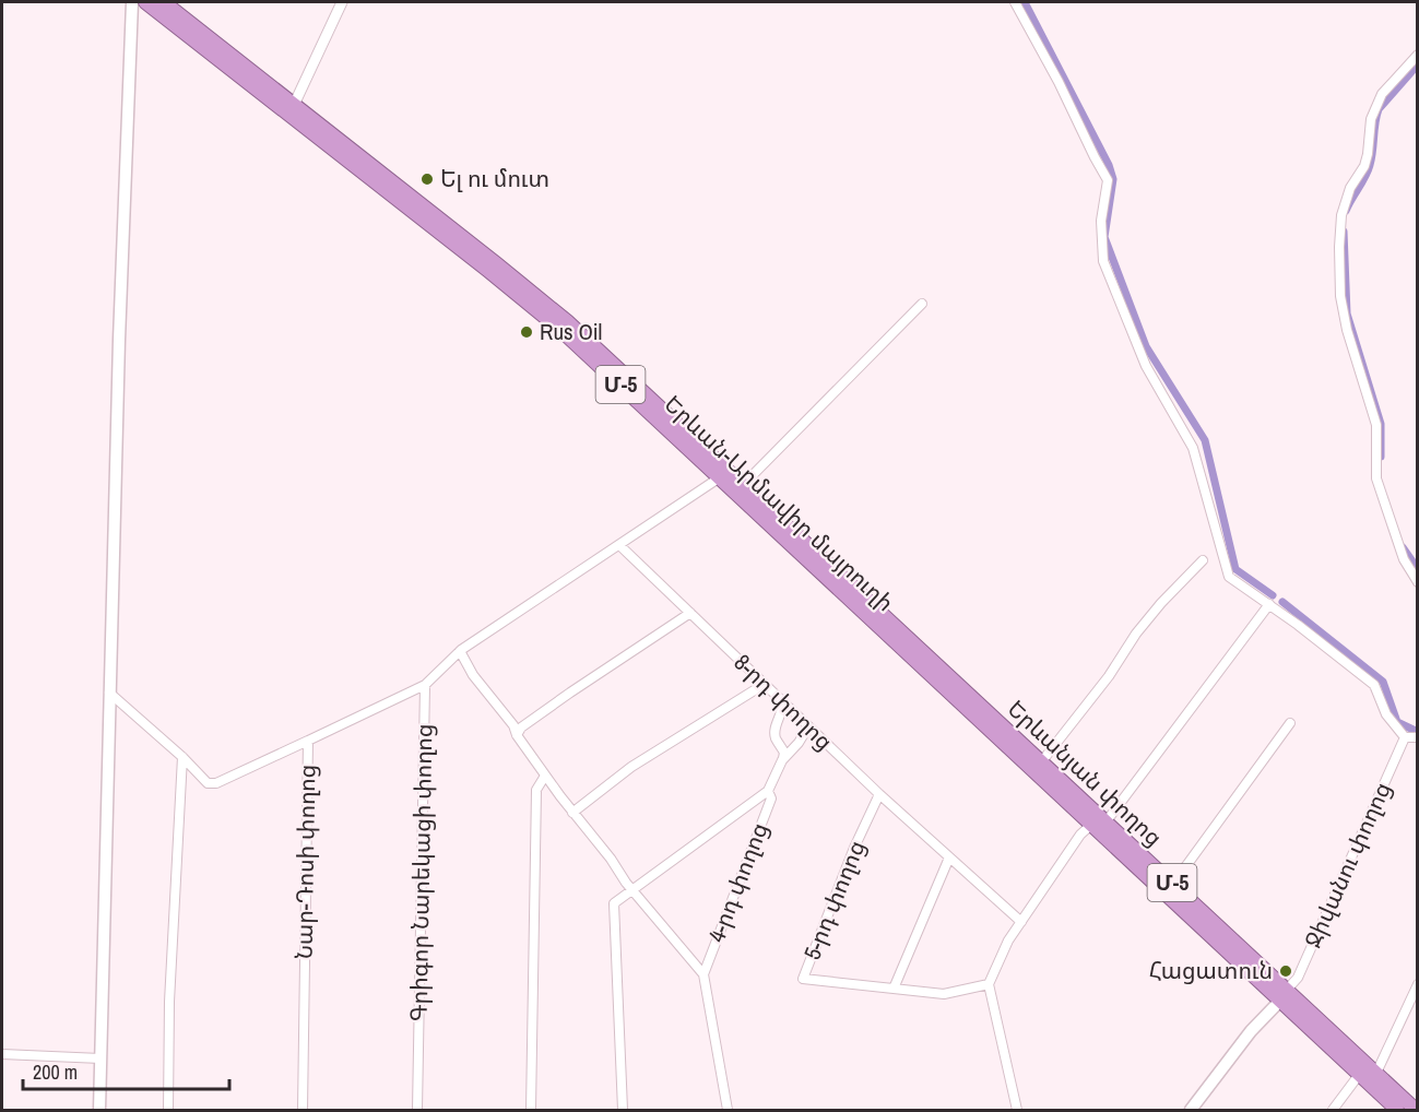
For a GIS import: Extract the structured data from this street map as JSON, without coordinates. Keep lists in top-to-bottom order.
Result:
{
  "streets": {
    "highway": ["Մ-5", "Երևան-Արմավիր մայրուղի", "Երևանյան փողոց"],
    "street": [
      "8-րդ փողոց",
      "Նար-Դոսի փողոց",
      "Ջիվանու փողոց",
      "Գրիգոր Նարեկացի փողոց",
      "4-րդ փողոց",
      "5-րդ փողոց"
    ]
  },
  "crossings": [
    ["Մ-5", "Երևան-Արմավիր մայրուղի"],
    ["Երևան-Արմավիր մայրուղի", "Երևանյան փողոց"],
    ["8-րդ փողոց", "5-րդ փողոց"],
    ["Երևանյան փողոց", "Ջիվանու փողոց"]
  ],
  "places": ["Ել ու մուտ", "Rus Oil", "Հացատուն"],
  "scale_bar": "200 m"
}
